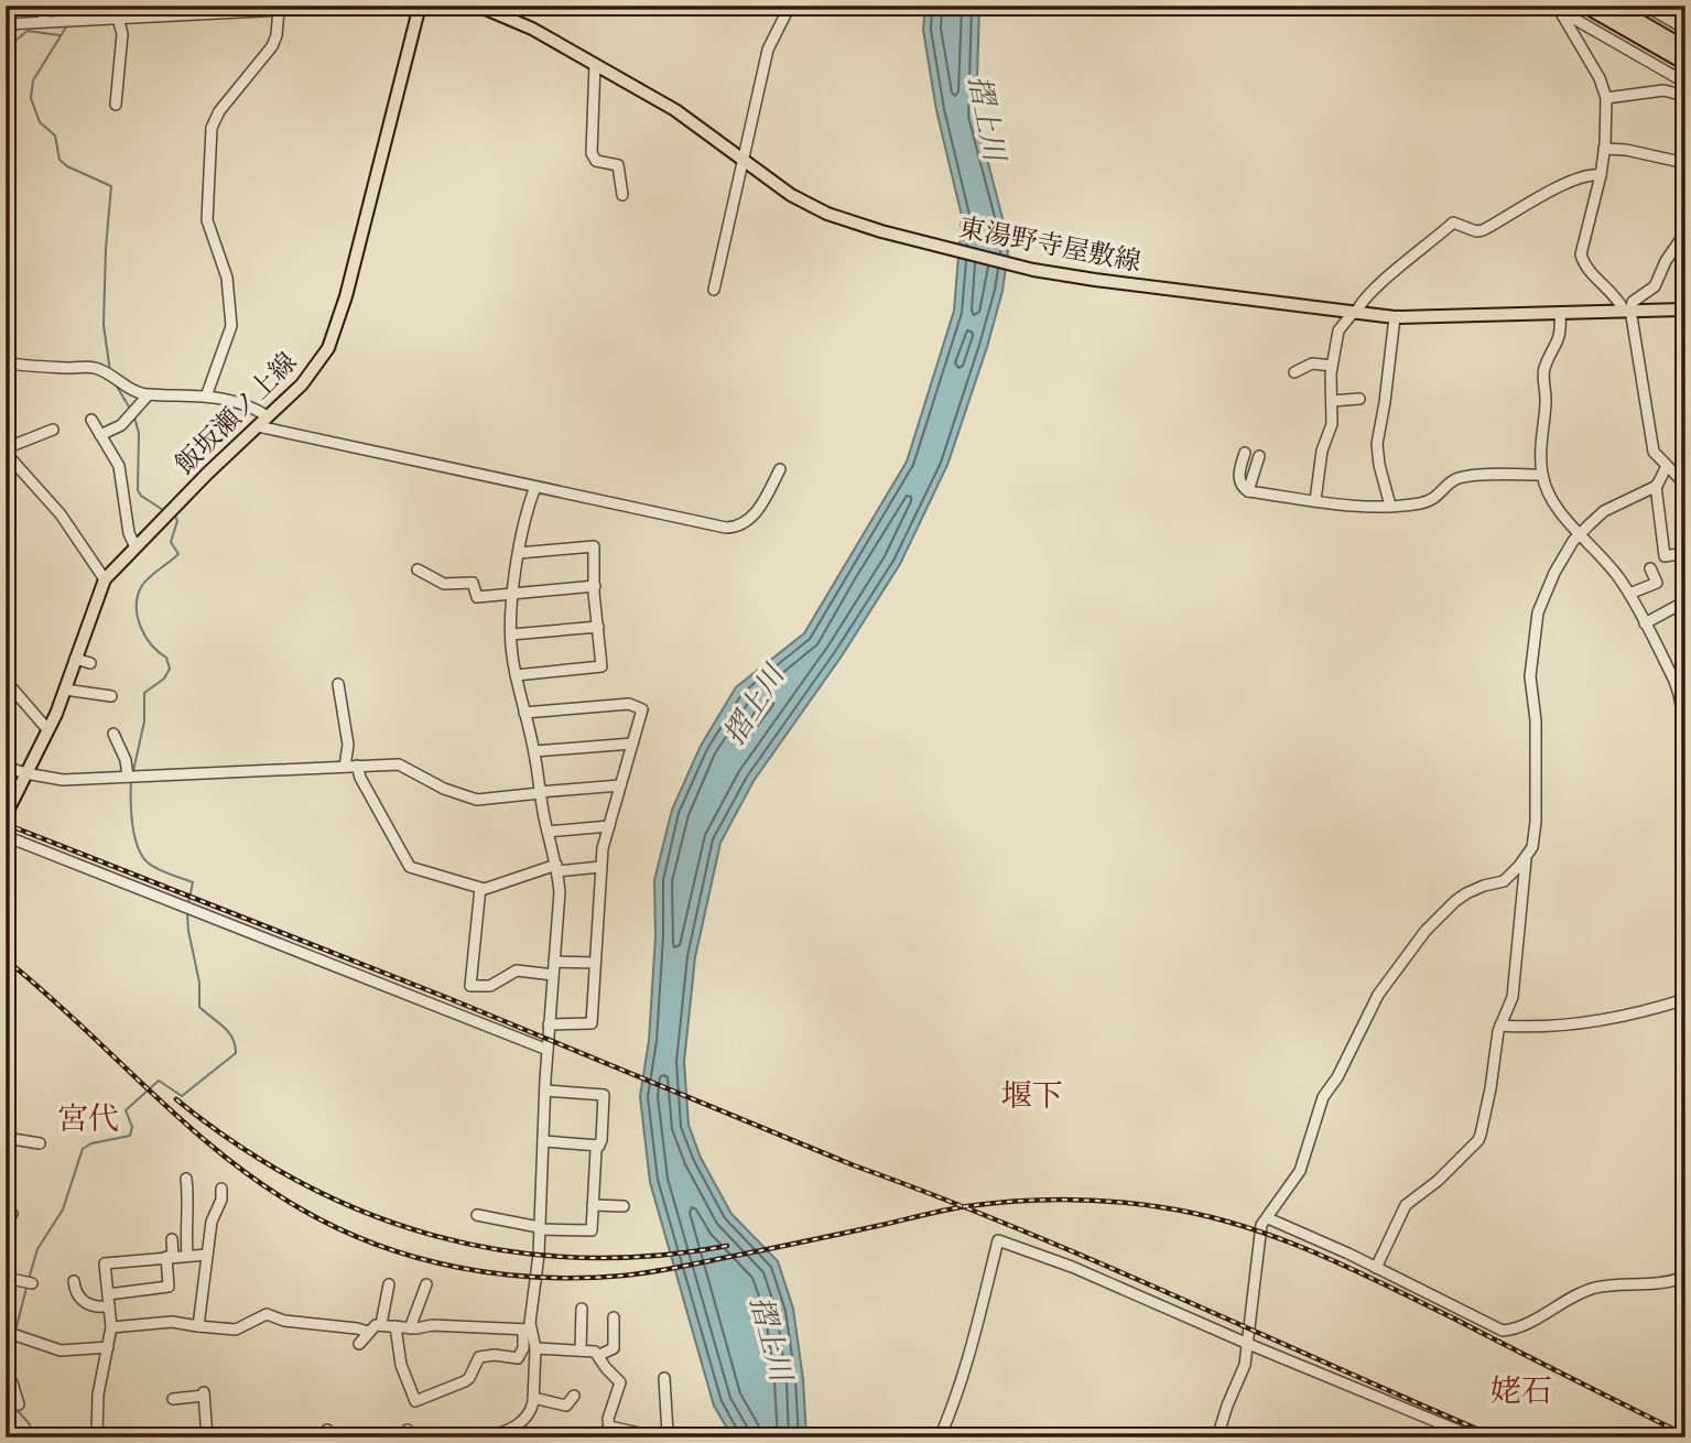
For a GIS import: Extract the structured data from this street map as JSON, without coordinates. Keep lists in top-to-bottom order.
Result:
{
  "streets": {
    "main road": ["東湯野寺屋敷線", "飯坂瀬ノ上線"]
  },
  "districts": ["堰下", "宮代", "姥石"],
  "water": ["摺上川"]
}
